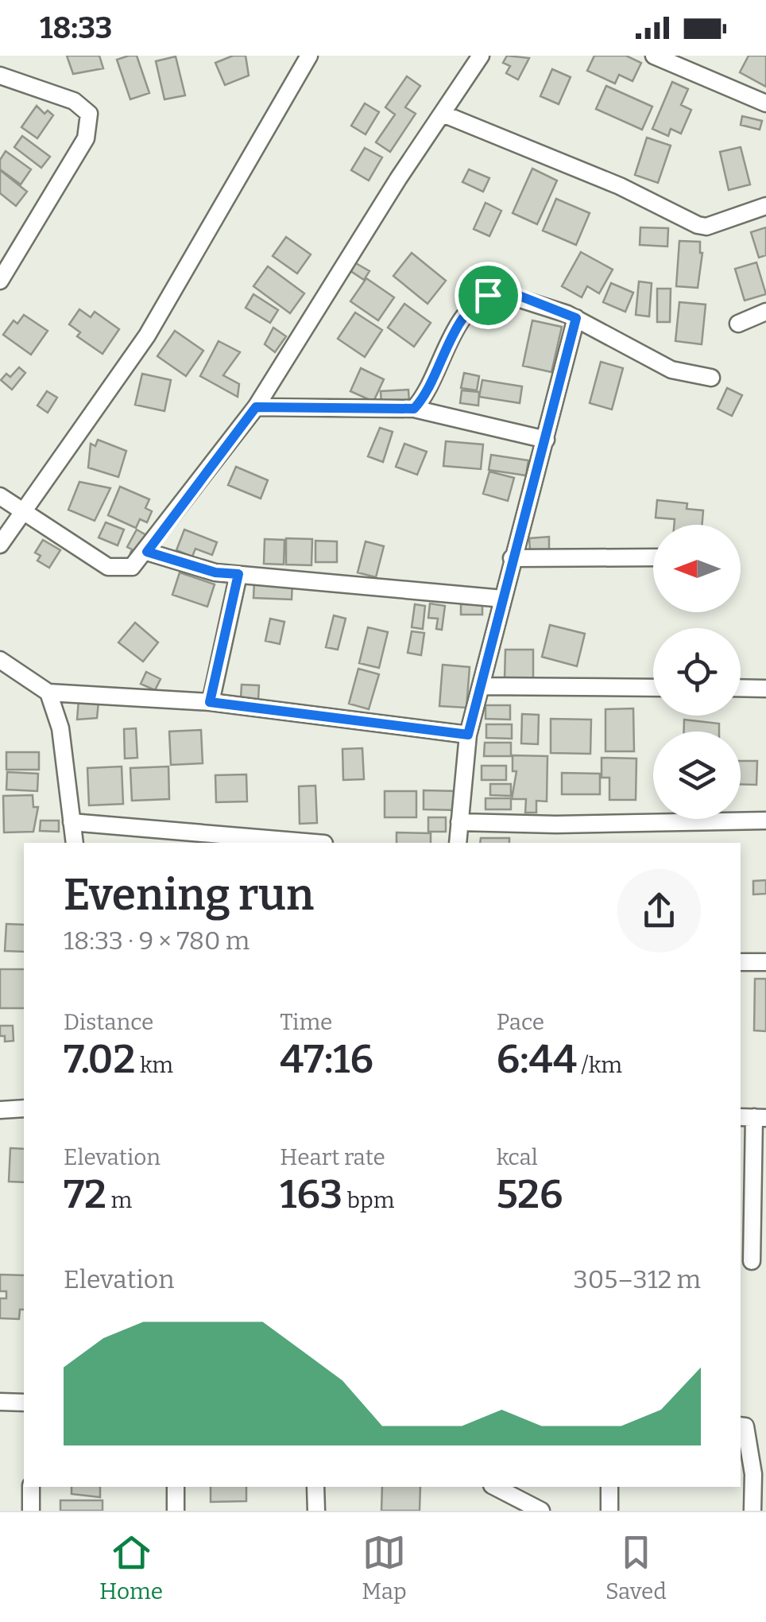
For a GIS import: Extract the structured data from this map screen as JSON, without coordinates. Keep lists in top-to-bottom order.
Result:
{
  "north": "left",
  "page": {
    "status": "18:33",
    "heading": ["Evening run", "18:33 · 9 × 780 m"],
    "stats": [
      ["Distance", "7.02 km"],
      ["Time", "47:16"],
      ["Pace", "6:44 /km"],
      ["Elevation", "72 m"],
      ["Heart rate", "163 bpm"],
      ["kcal", "526"]
    ],
    "chart": ["Elevation", "305–312 m"],
    "tabs": ["Home", "Map", "Saved"]
  }
}
